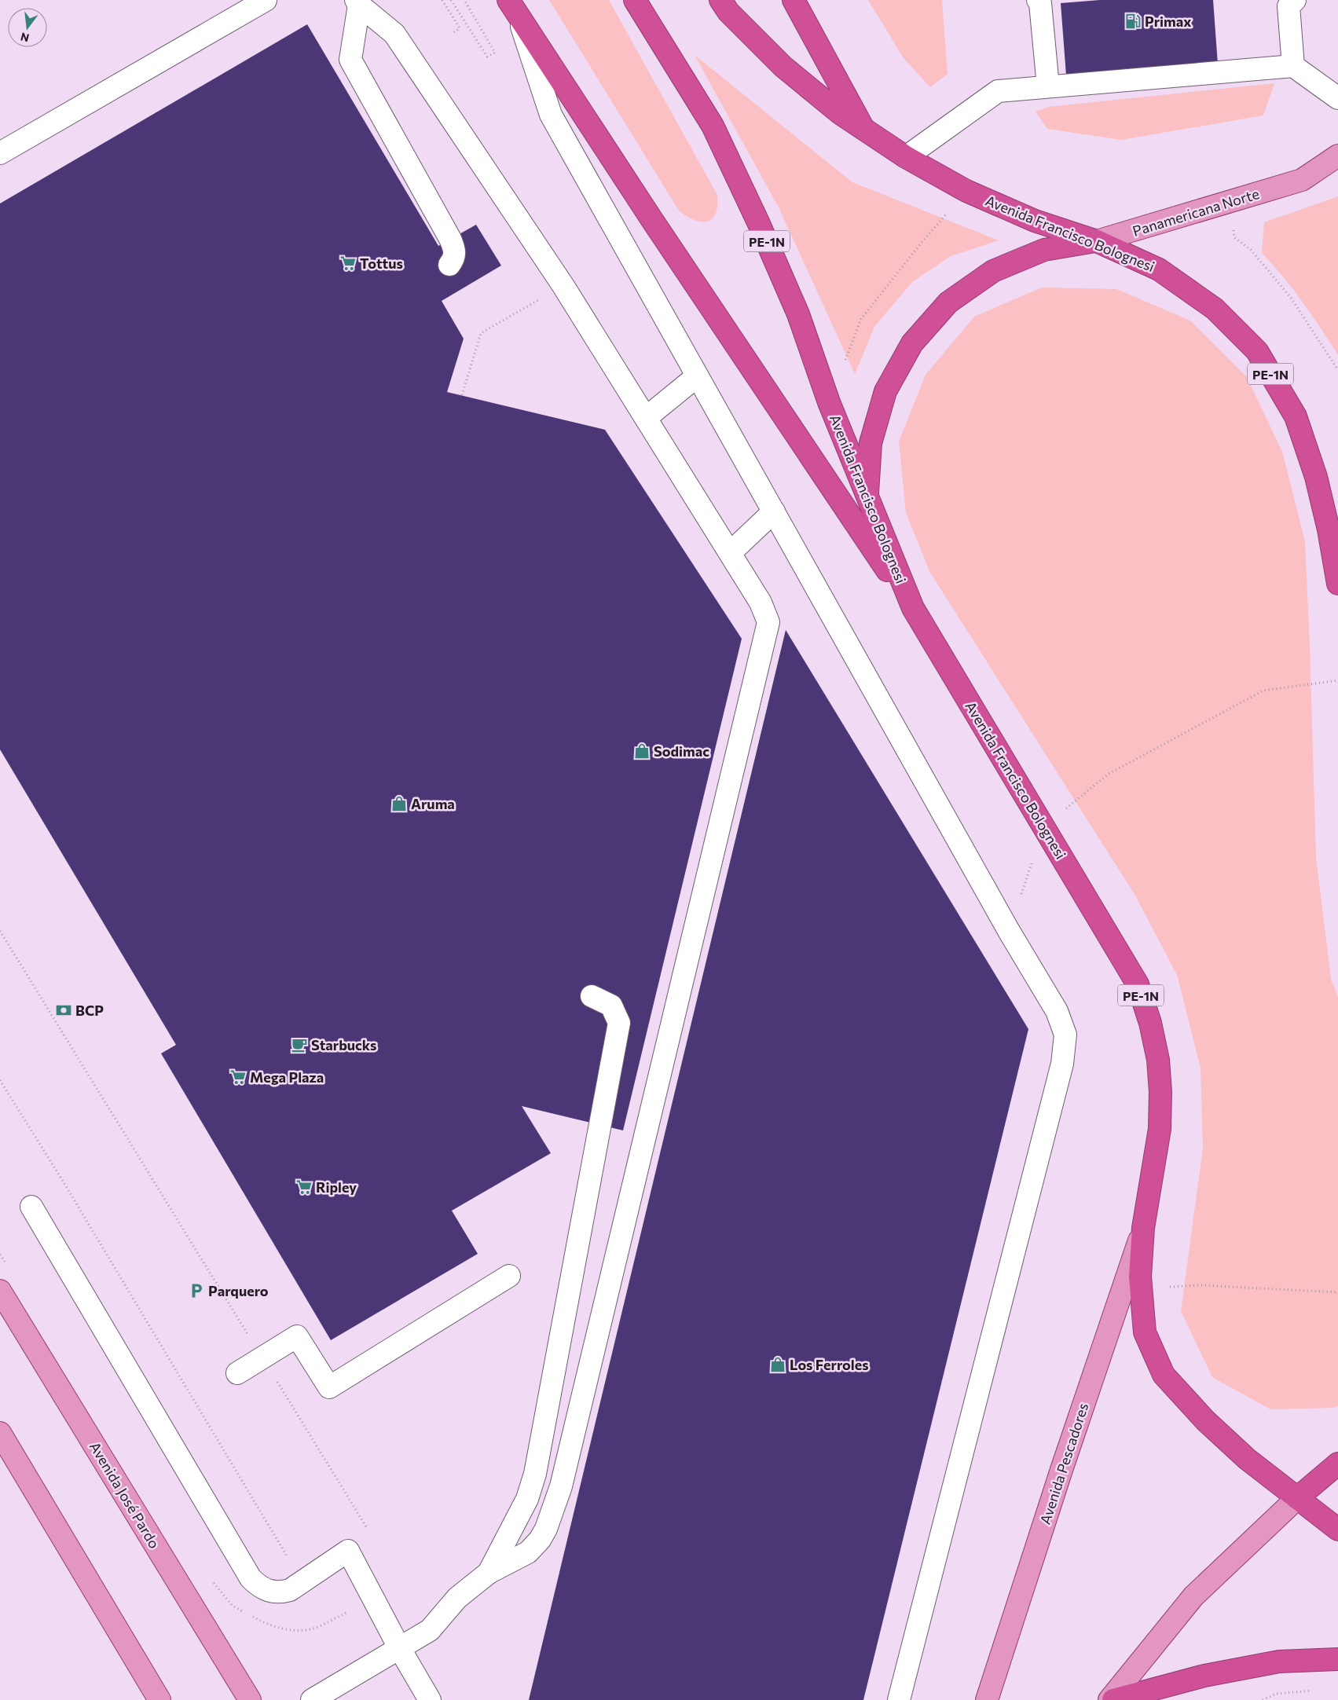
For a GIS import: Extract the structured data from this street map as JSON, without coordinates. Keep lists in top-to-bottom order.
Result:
{
  "streets": {
    "highway": ["Panamericana Norte", "Avenida Francisco Bolognesi", "PE-1N"],
    "main road": ["Avenida Pescadores", "Avenida José Pardo"]
  },
  "crossings": [
    ["Panamericana Norte", "Avenida Francisco Bolognesi"],
    ["Avenida Francisco Bolognesi", "Avenida Pescadores"]
  ],
  "places": {
    "fuel station": ["Primax"],
    "supermarket": ["Tottus", "Mega Plaza", "Ripley"],
    "shop": ["Sodimac", "Aruma", "Los Ferroles"],
    "bank": ["BCP"],
    "cafe": ["Starbucks"],
    "parking": ["Parquero"]
  },
  "north": "bottom"
}
